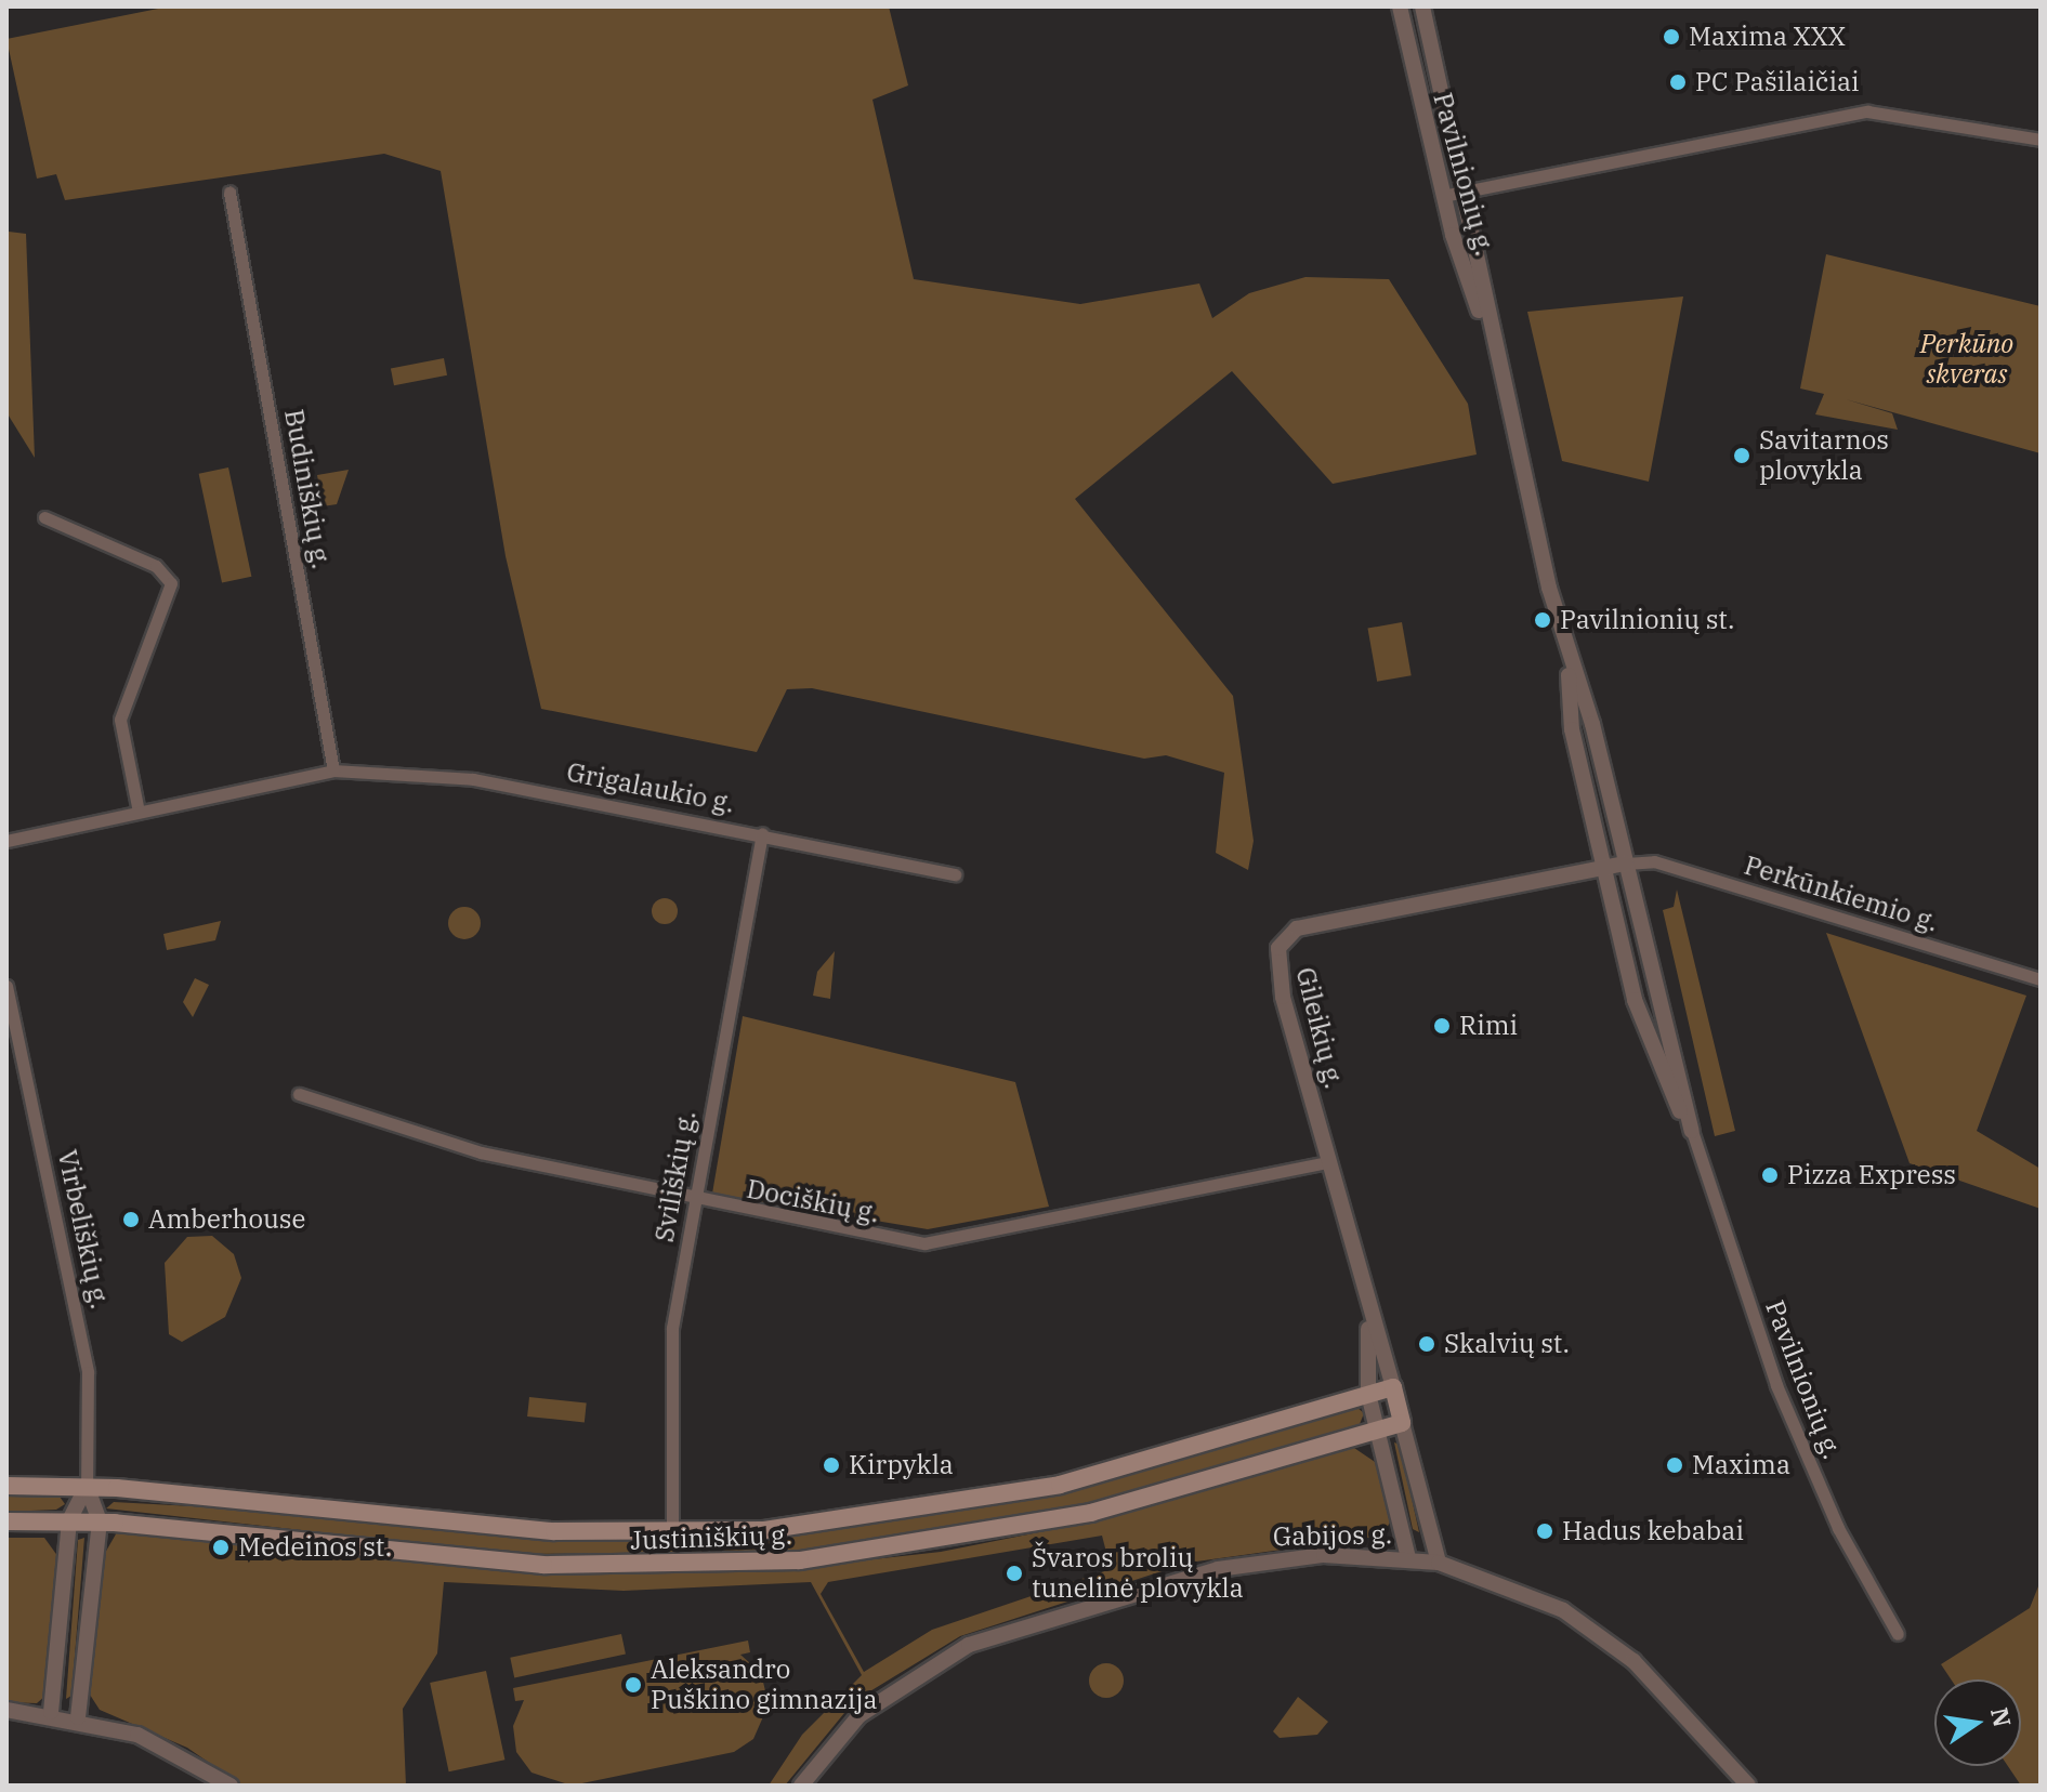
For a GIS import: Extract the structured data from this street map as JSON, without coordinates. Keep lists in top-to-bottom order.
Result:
{
  "streets": {
    "main road": ["Gileikių g.", "Justiniškių g."],
    "street": [
      "Pavilnionių g.",
      "Budiniškių g.",
      "Grigalaukio g.",
      "Perkūnkiemio g.",
      "Sviliškių g.",
      "Dociškių g.",
      "Virbeliškių g.",
      "Gabijos g."
    ]
  },
  "crossings": [
    ["Pavilnionių g.", "Perkūnkiemio g."],
    ["Pavilnionių g.", "Gileikių g."],
    ["Budiniškių g.", "Grigalaukio g."],
    ["Grigalaukio g.", "Sviliškių g."],
    ["Perkūnkiemio g.", "Gileikių g."],
    ["Gileikių g.", "Dociškių g."],
    ["Gileikių g.", "Gabijos g."],
    ["Gileikių g.", "Justiniškių g."],
    ["Sviliškių g.", "Dociškių g."],
    ["Sviliškių g.", "Justiniškių g."],
    ["Virbeliškių g.", "Justiniškių g."]
  ],
  "parks": ["Perkūno skveras"],
  "places": [
    "Maxima XXX",
    "PC Pašilaičiai",
    "Savitarnos plovykla",
    "Pavilnionių st.",
    "Rimi",
    "Pizza Express",
    "Amberhouse",
    "Skalvių st.",
    "Kirpykla",
    "Maxima",
    "Hadus kebabai",
    "Medeinos st.",
    "Švaros brolių tunelinė plovykla",
    "Aleksandro Puškino gimnazija"
  ],
  "north": "right"
}
